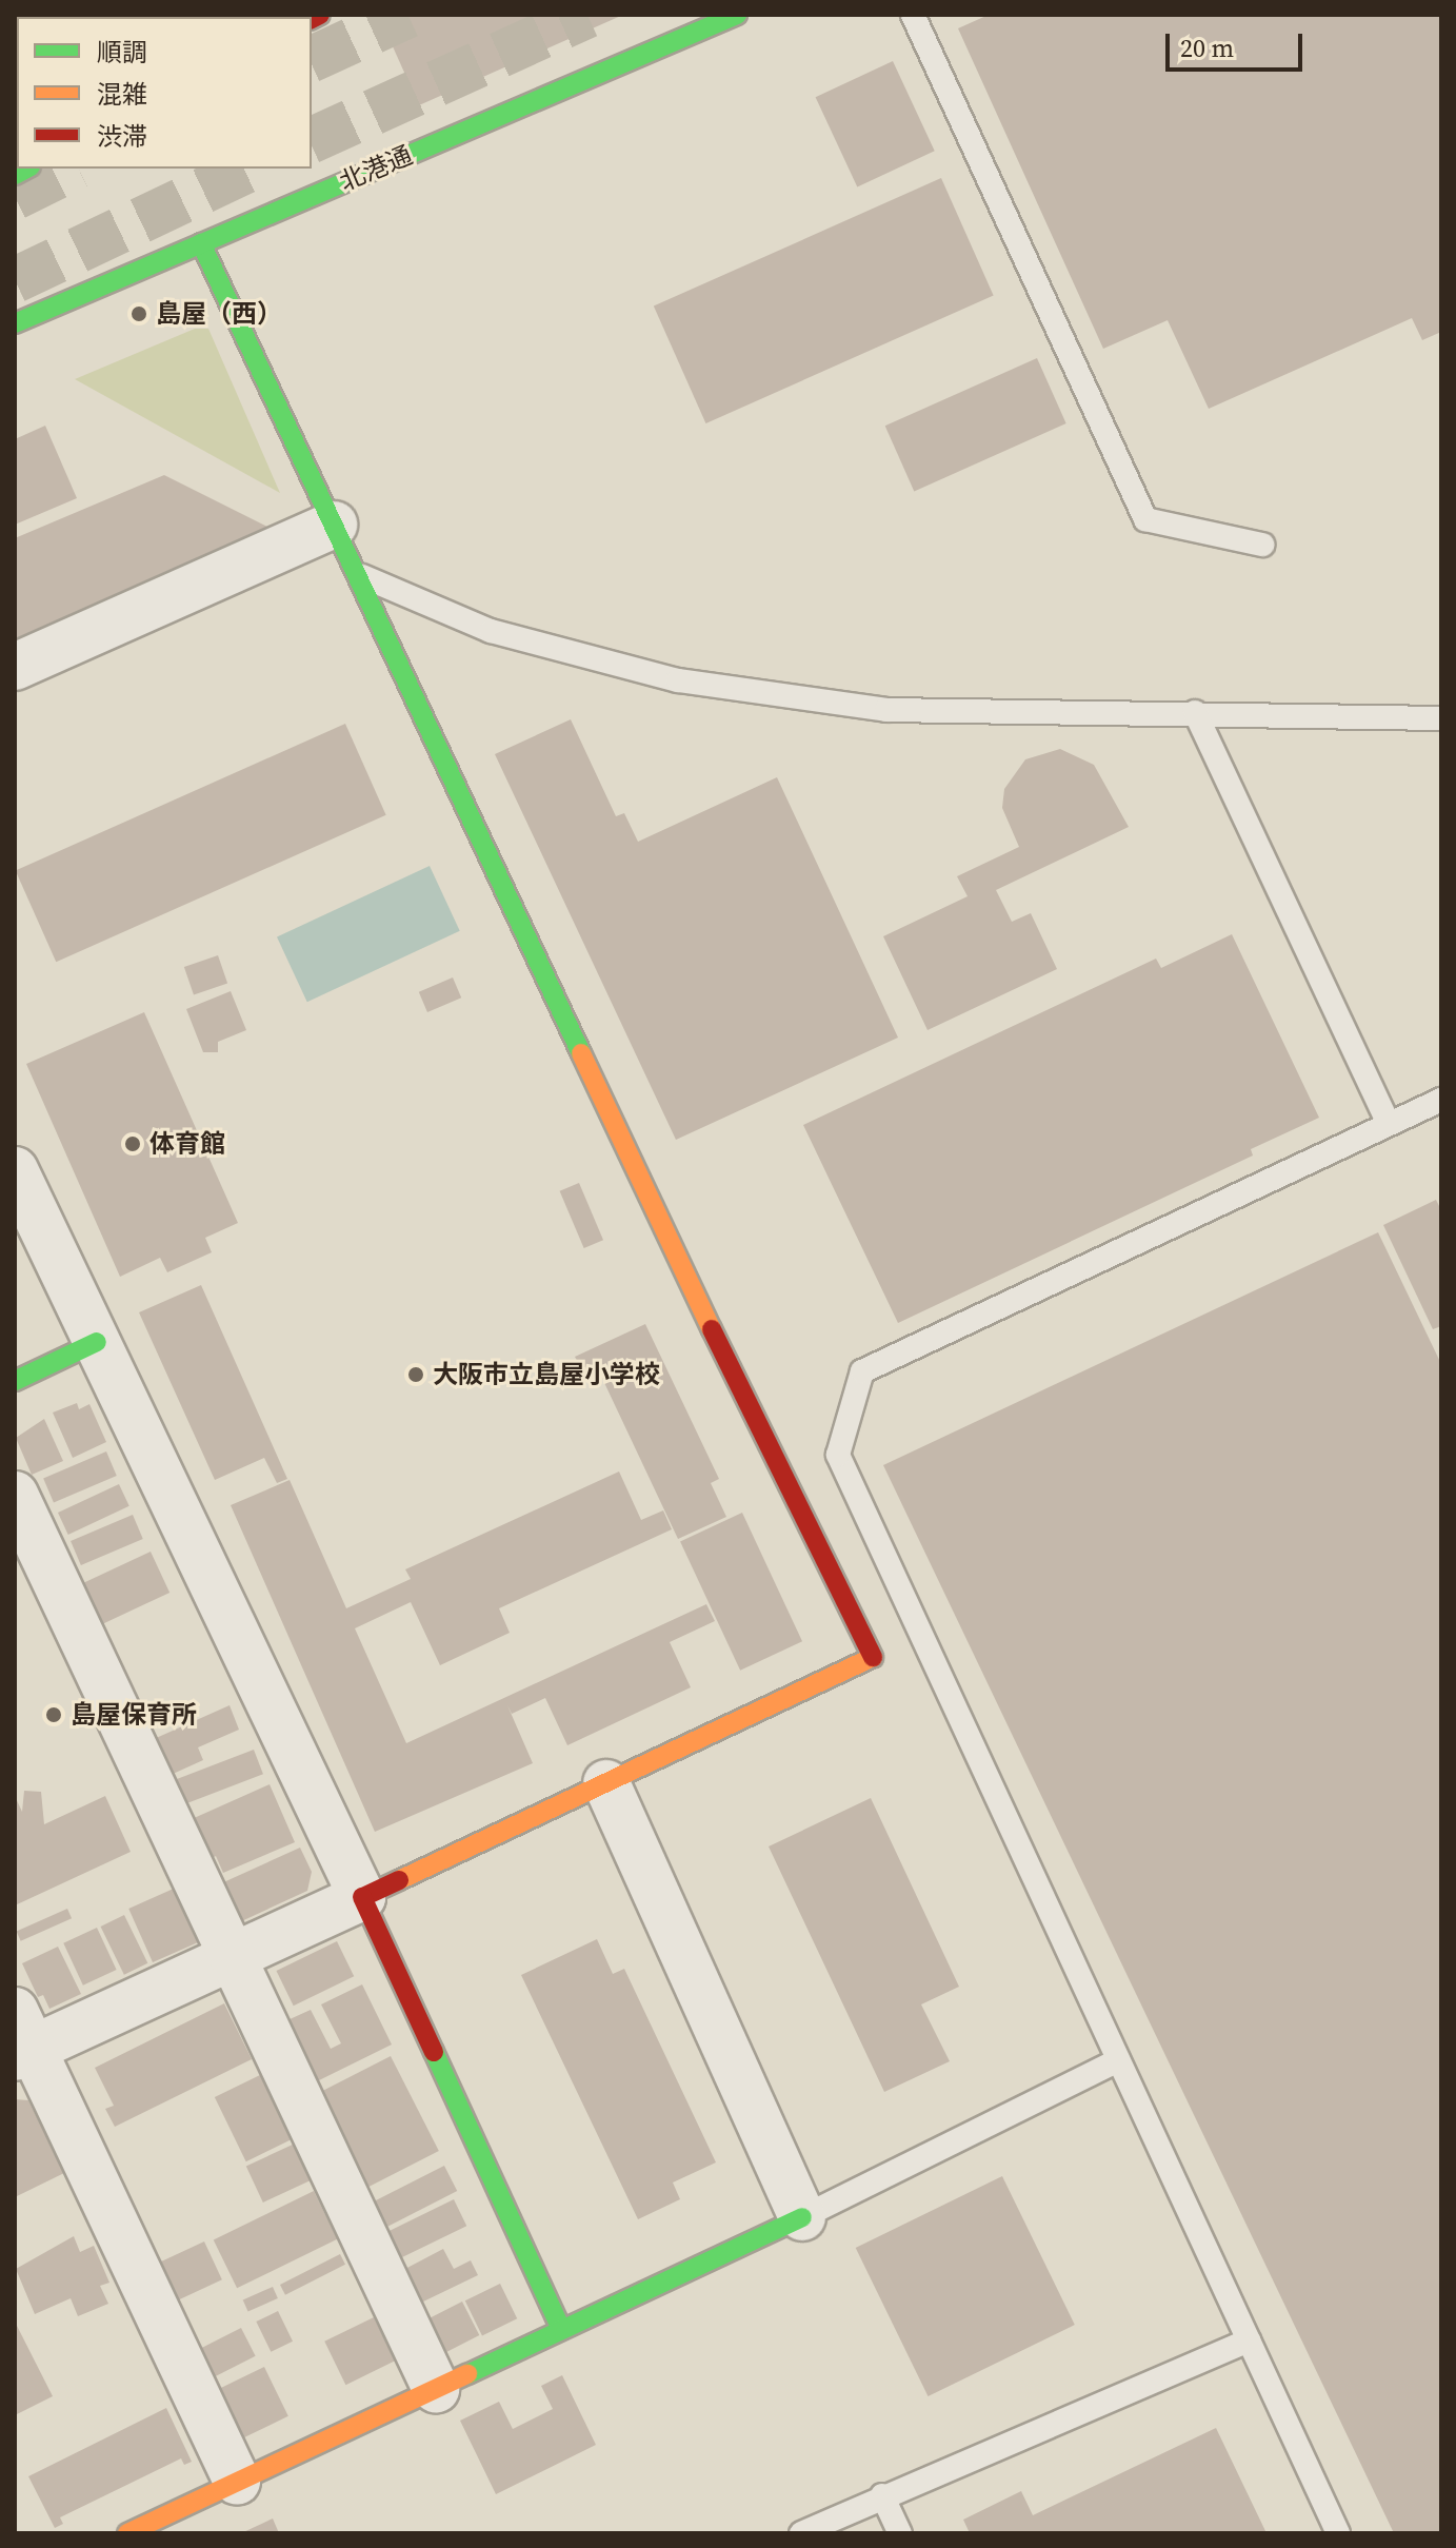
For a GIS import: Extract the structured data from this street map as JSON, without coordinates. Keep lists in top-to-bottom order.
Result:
{
  "streets": {
    "street": ["北港通"]
  },
  "places": [
    "島屋（西）",
    "体育館",
    "大阪市立島屋小学校",
    "島屋保育所"
  ],
  "legend": ["順調", "混雑", "渋滞"],
  "scale_bar": "20 m"
}
